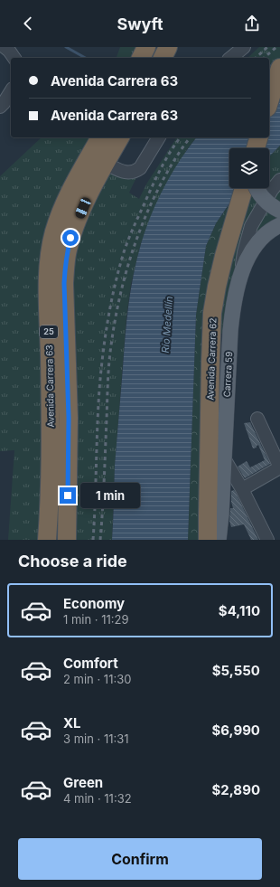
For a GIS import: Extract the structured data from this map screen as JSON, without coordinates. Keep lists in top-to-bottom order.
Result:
{
  "streets": {
    "highway": ["25", "Avenida Carrera 62", "Avenida Carrera 63"],
    "main road": ["Carrera 59"]
  },
  "water": ["Río Medellín"],
  "page": {
    "header": "Swyft",
    "banner": ["Avenida Carrera 63", "Avenida Carrera 63"],
    "bubble": "1 min",
    "heading": "Choose a ride",
    "list": [
      {
        "name": "Economy",
        "note": "1 min · 11:29",
        "value": "$4,110"
      },
      {
        "name": "Comfort",
        "note": "2 min · 11:30",
        "value": "$5,550"
      },
      {
        "name": "XL",
        "note": "3 min · 11:31",
        "value": "$6,990"
      },
      {
        "name": "Green",
        "note": "4 min · 11:32",
        "value": "$2,890"
      }
    ],
    "buttons": "Confirm"
  }
}
